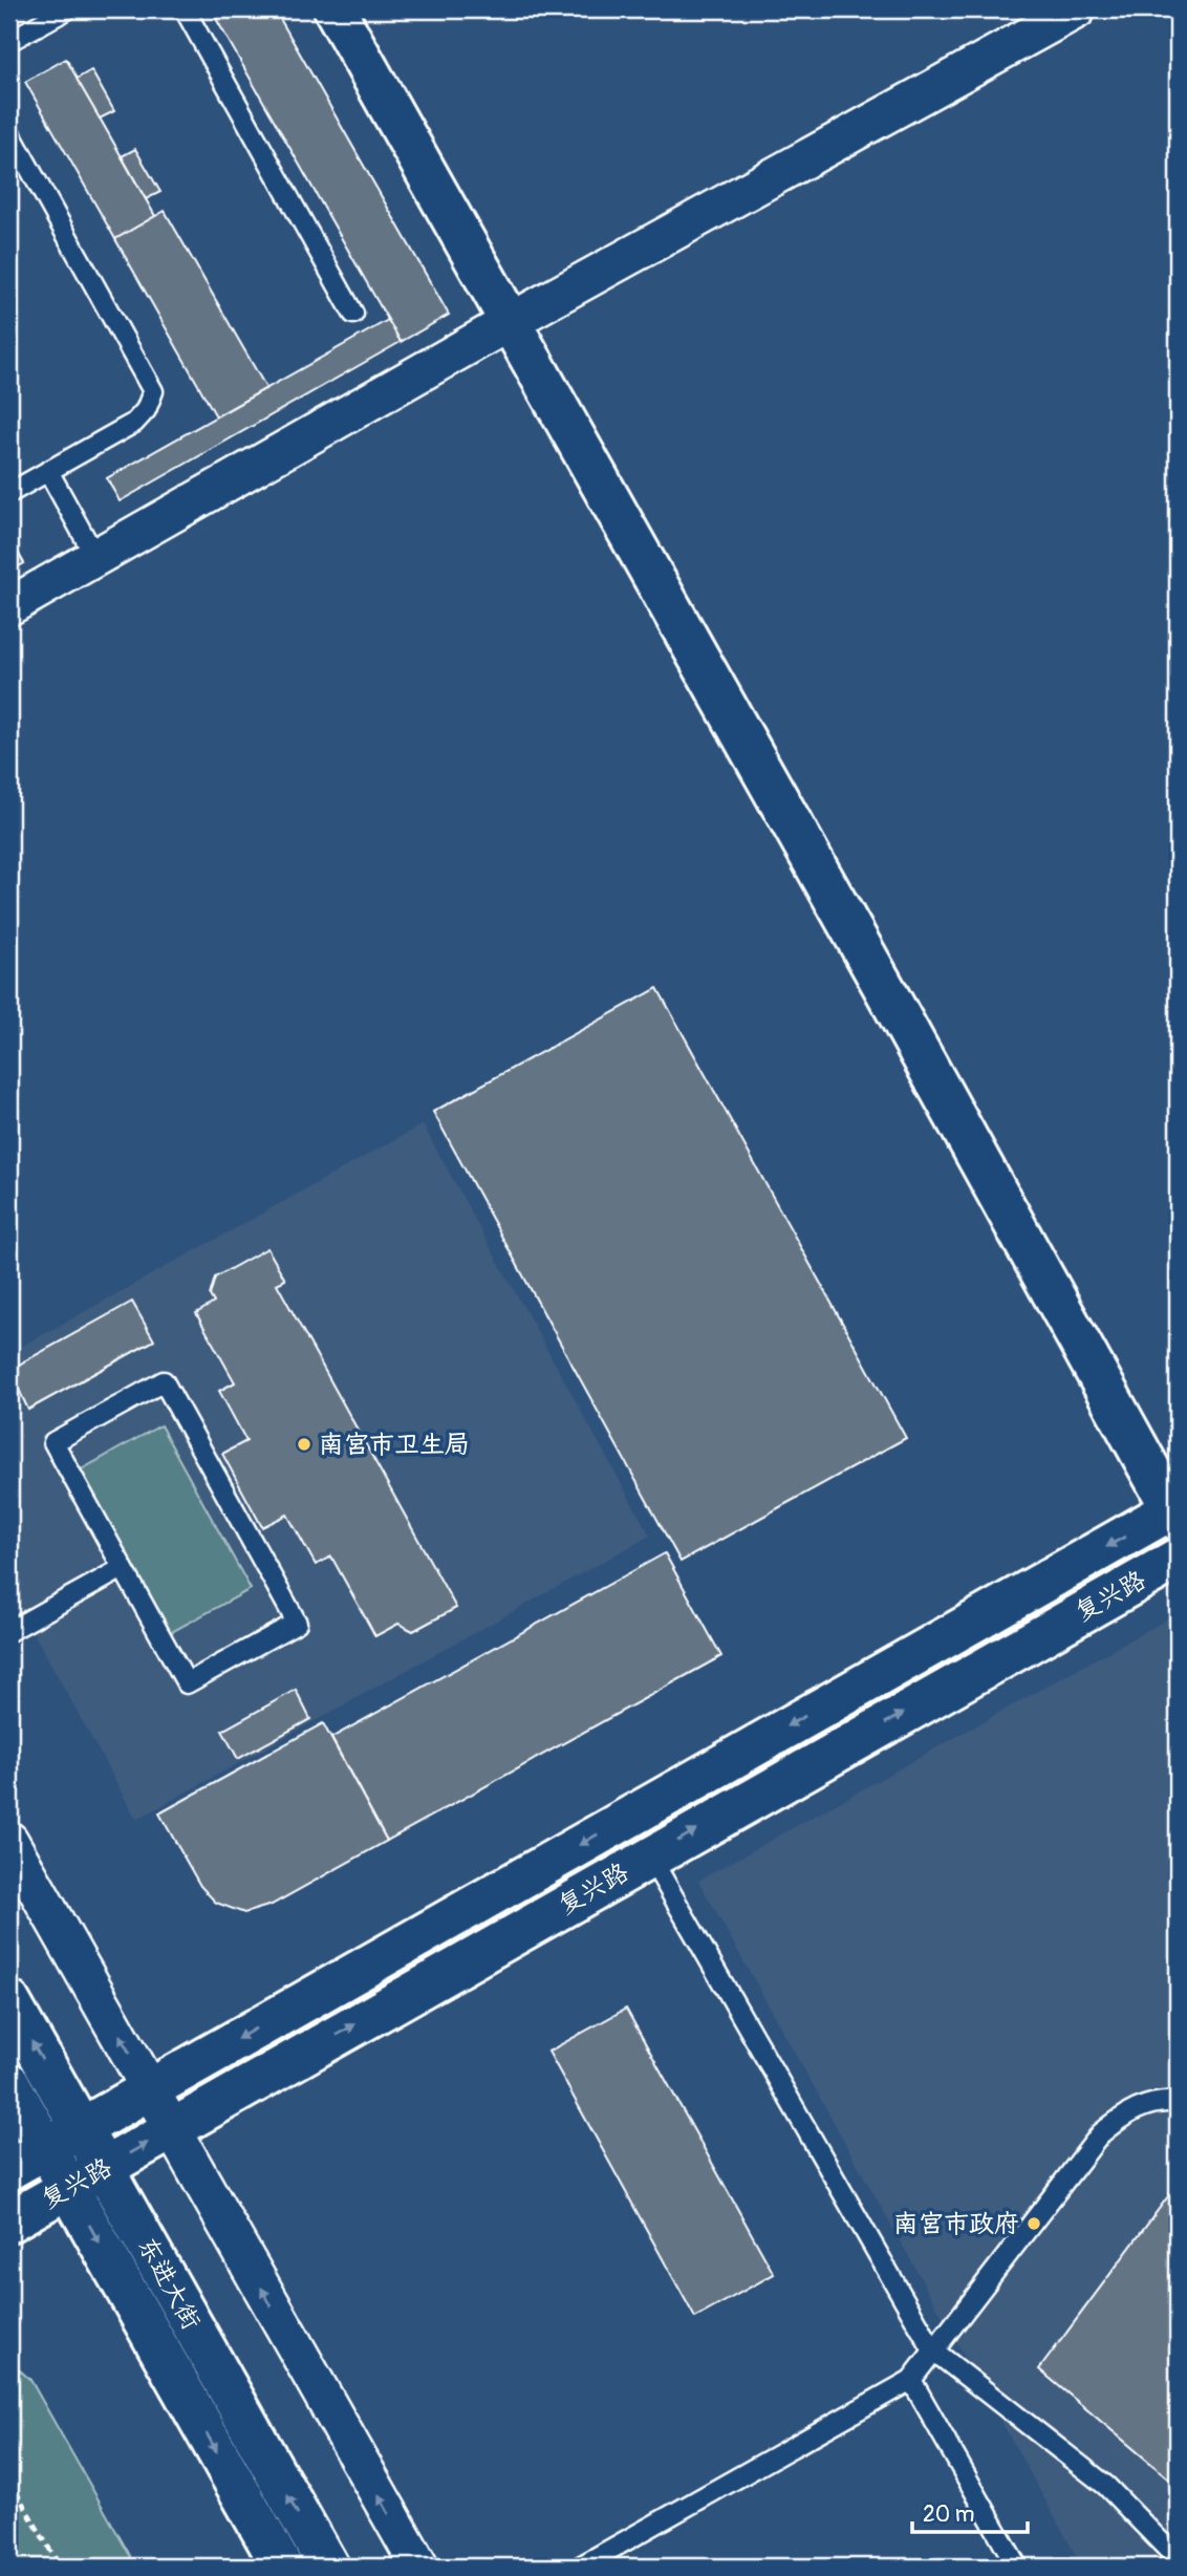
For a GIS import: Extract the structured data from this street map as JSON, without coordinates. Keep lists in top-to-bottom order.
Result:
{
  "streets": {
    "street": ["复兴路", "东进大街"]
  },
  "crossings": [
    ["复兴路", "东进大街"]
  ],
  "places": ["南宫市卫生局", "南宫市政府"],
  "scale_bar": "20 m"
}
